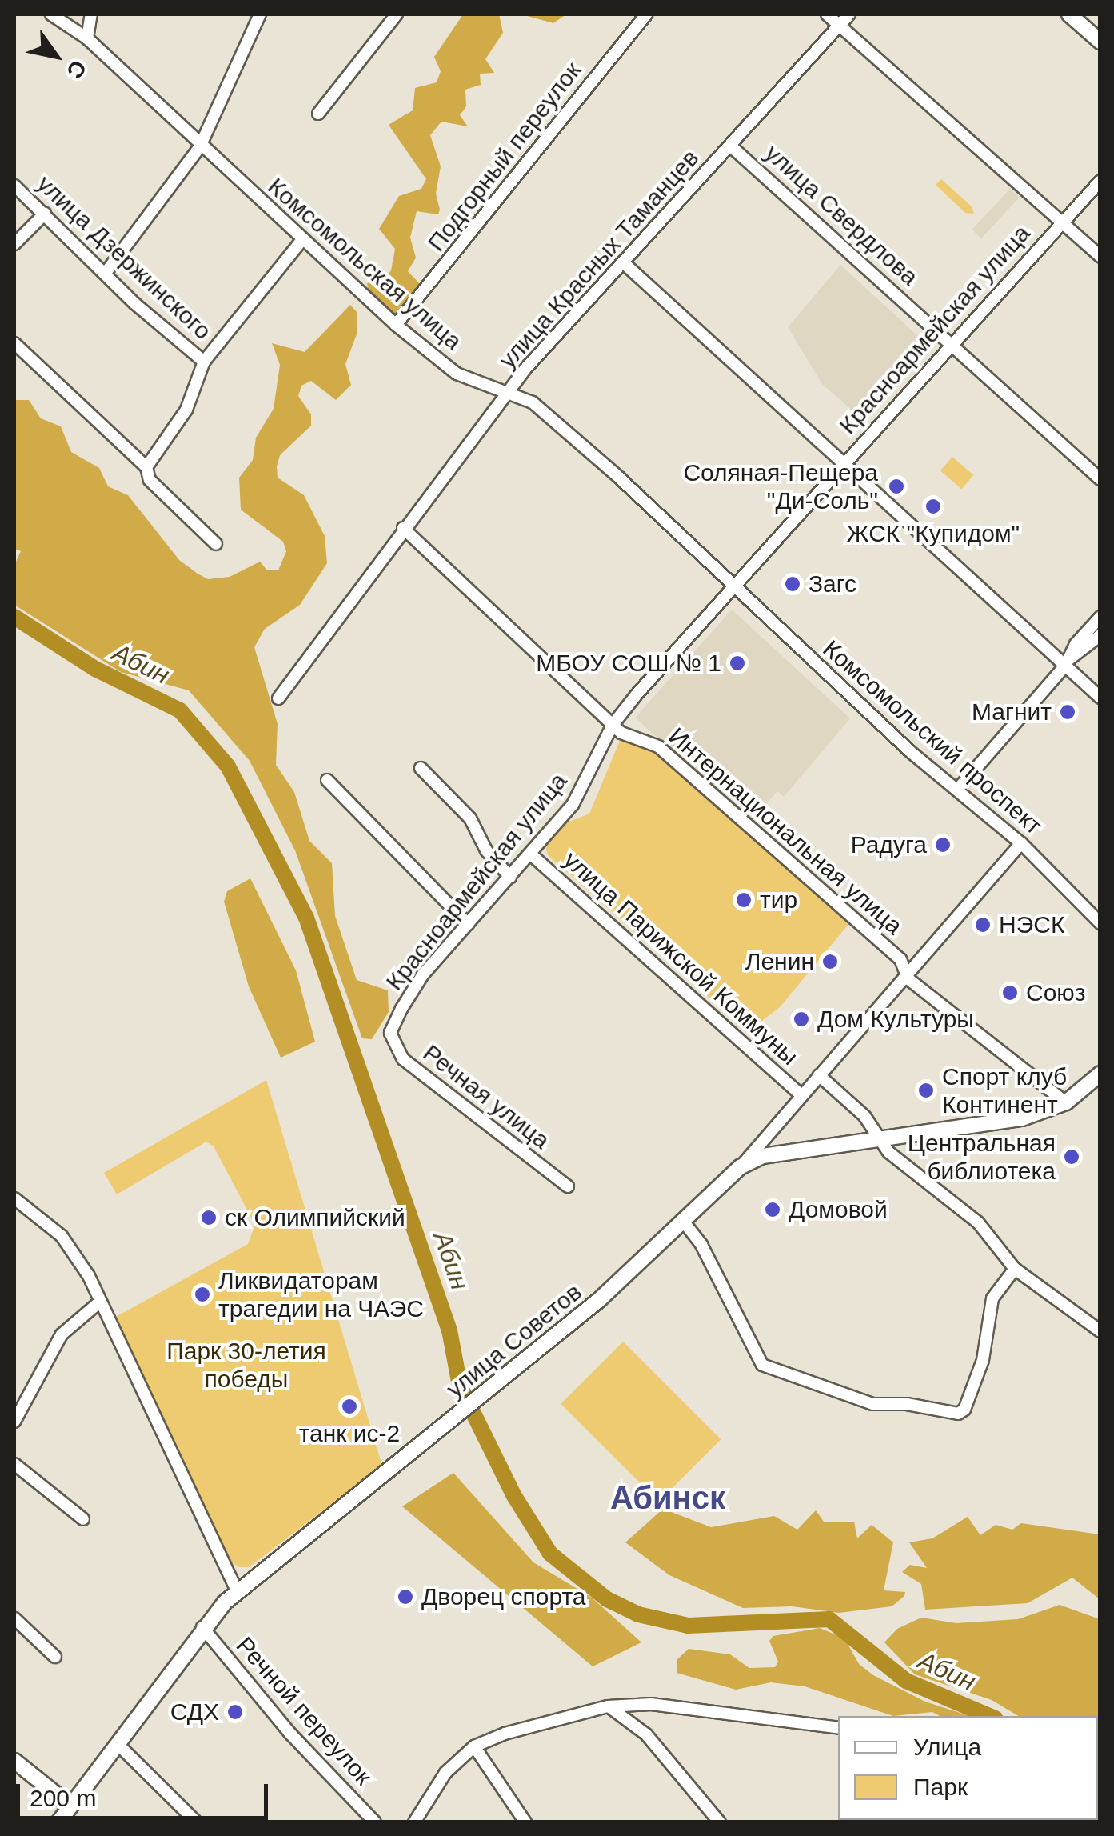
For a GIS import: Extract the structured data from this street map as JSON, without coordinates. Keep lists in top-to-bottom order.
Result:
{
  "streets": {
    "main road": ["улица Советов"],
    "street": [
      "Подгорный переулок",
      "улица Свердлова",
      "улица Дзержинского",
      "улица Красных Таманцев",
      "Комсомольская улица",
      "Красноармейская улица",
      "Комсомольский проспект",
      "Интернациональная улица",
      "улица Парижской Коммуны",
      "Речная улица",
      "Речной переулок"
    ]
  },
  "crossings": [
    ["Подгорный переулок", "Комсомольская улица"],
    ["улица Свердлова", "улица Красных Таманцев"],
    ["улица Свердлова", "Красноармейская улица"],
    ["улица Красных Таманцев", "Комсомольская улица"],
    ["улица Красных Таманцев", "Интернациональная улица"],
    ["Комсомольская улица", "Красноармейская улица"],
    ["Комсомольская улица", "Комсомольский проспект"],
    ["Красноармейская улица", "Комсомольский проспект"],
    ["Красноармейская улица", "Интернациональная улица"],
    ["Красноармейская улица", "улица Парижской Коммуны"],
    ["Красноармейская улица", "Речная улица"],
    ["Интернациональная улица", "улица Советов"],
    ["улица Парижской Коммуны", "улица Советов"],
    ["улица Советов", "Речной переулок"]
  ],
  "districts": ["Абинск"],
  "water": ["Абин"],
  "parks": ["Парк 30-летия победы"],
  "places": [
    "Соляная-Пещера \"Ди-Соль\"",
    "ЖСК \"Купидом\"",
    "Загс",
    "МБОУ СОШ № 1",
    "Магнит",
    "Радуга",
    "тир",
    "НЭСК",
    "Ленин",
    "Союз",
    "Дом Культуры",
    "Спорт клуб Континент",
    "Центральная библиотека",
    "Домовой",
    "ск Олимпийский",
    "Ликвидаторам трагедии на ЧАЭС",
    "танк ис-2",
    "Дворец спорта",
    "СДХ"
  ],
  "legend": ["Улица", "Парк"],
  "scale_bar": "200 m",
  "north": "bottom right"
}
